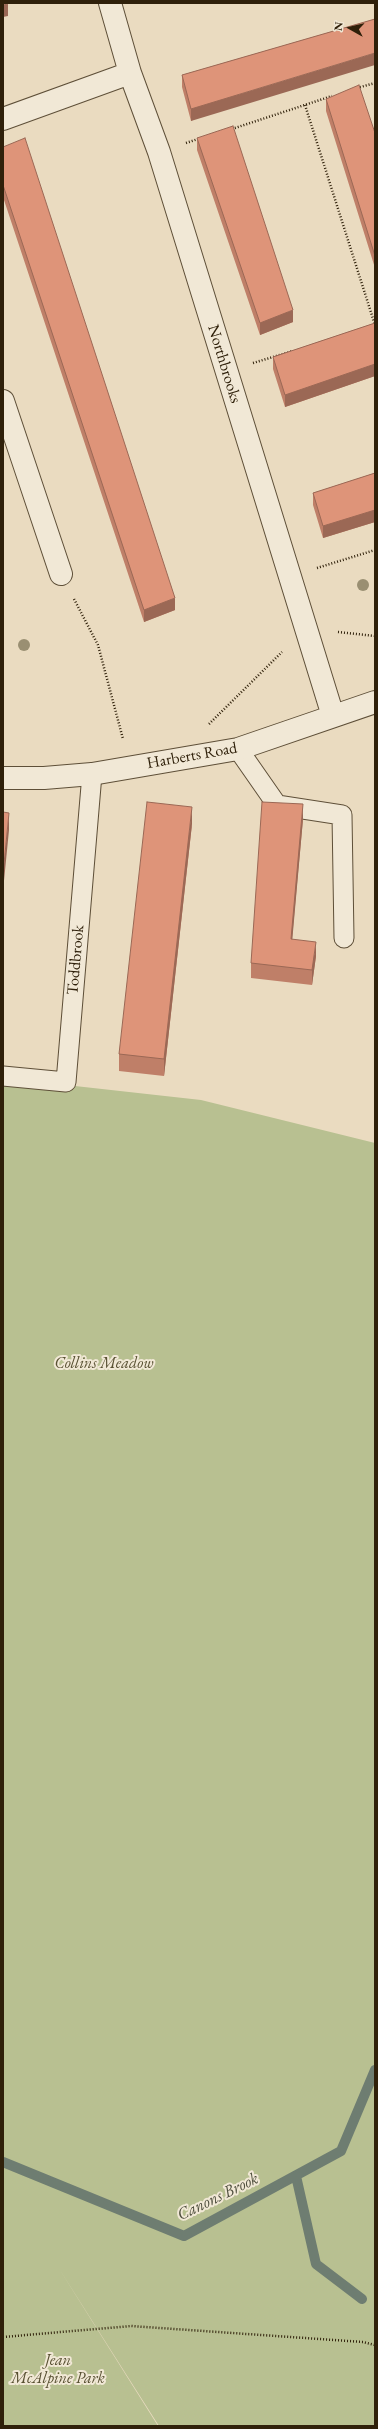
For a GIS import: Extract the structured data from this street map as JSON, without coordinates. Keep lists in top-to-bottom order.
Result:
{
  "streets": {
    "street": ["Northbrooks", "Harberts Road"],
    "lane": ["Toddbrook"]
  },
  "crossings": [
    ["Northbrooks", "Harberts Road"],
    ["Harberts Road", "Toddbrook"]
  ],
  "water": ["Canons Brook"],
  "parks": ["Collins Meadow", "Jean McAlpine Park"],
  "north": "left"
}
